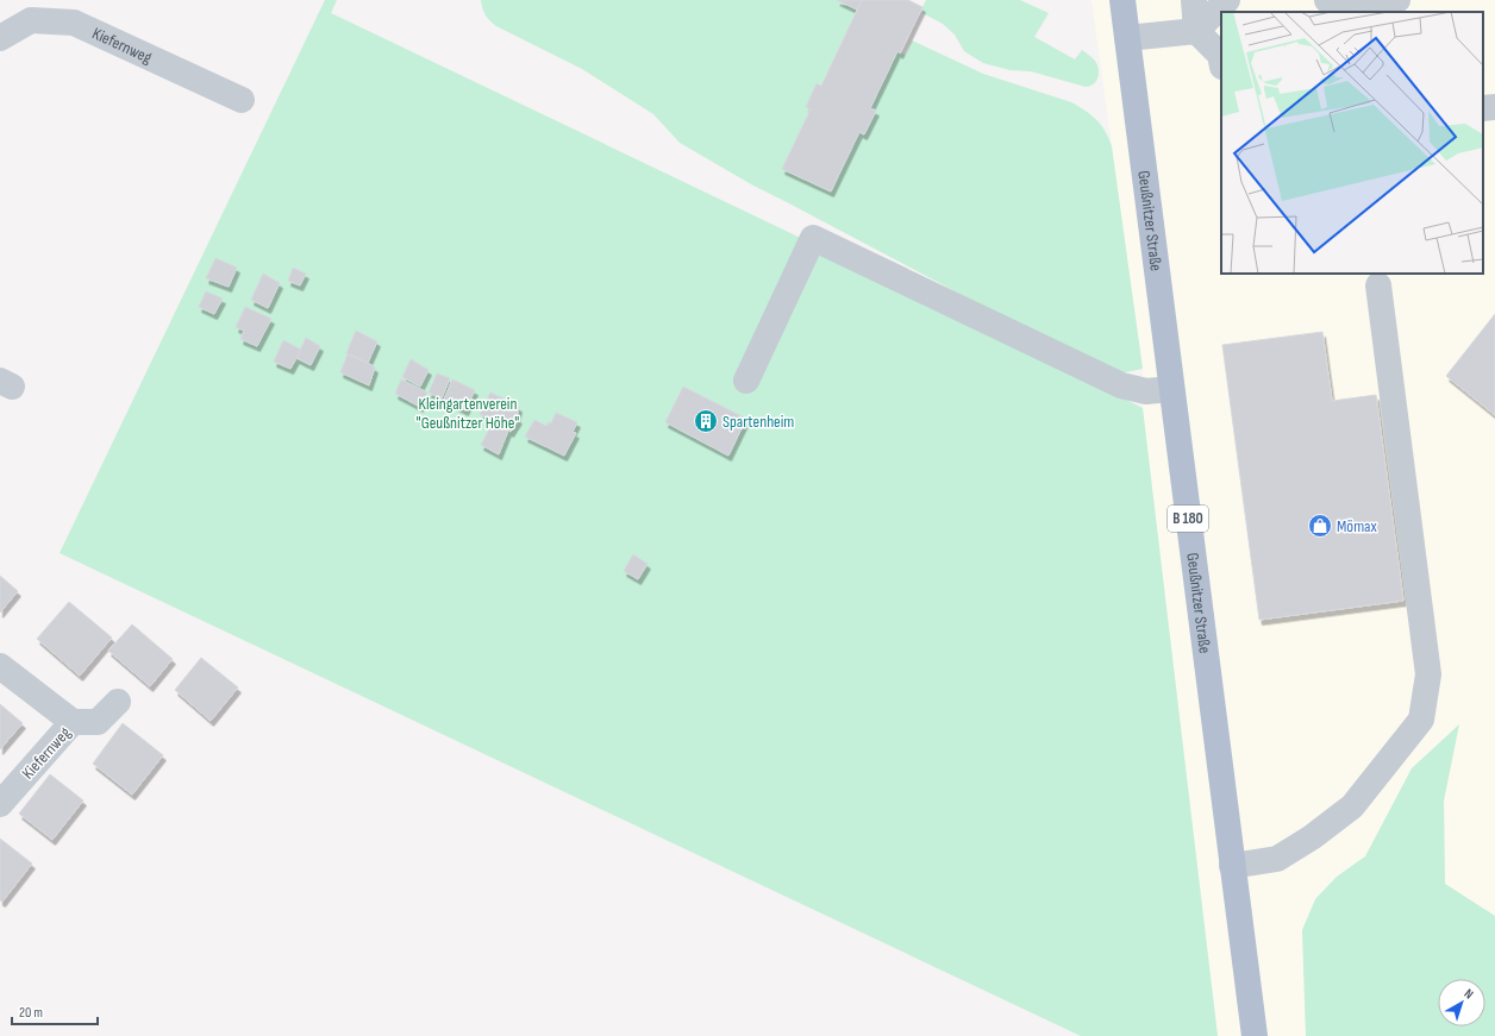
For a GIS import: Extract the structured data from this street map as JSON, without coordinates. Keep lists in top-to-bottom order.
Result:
{
  "streets": {
    "main road": ["Geußnitzer Straße", "B 180"],
    "street": ["Kiefernweg"]
  },
  "parks": ["Kleingartenverein \"Geußnitzer Höhe\""],
  "places": {
    "building": ["Spartenheim"],
    "shop": ["Mömax"]
  },
  "scale_bar": "20 m",
  "north": "top right"
}
